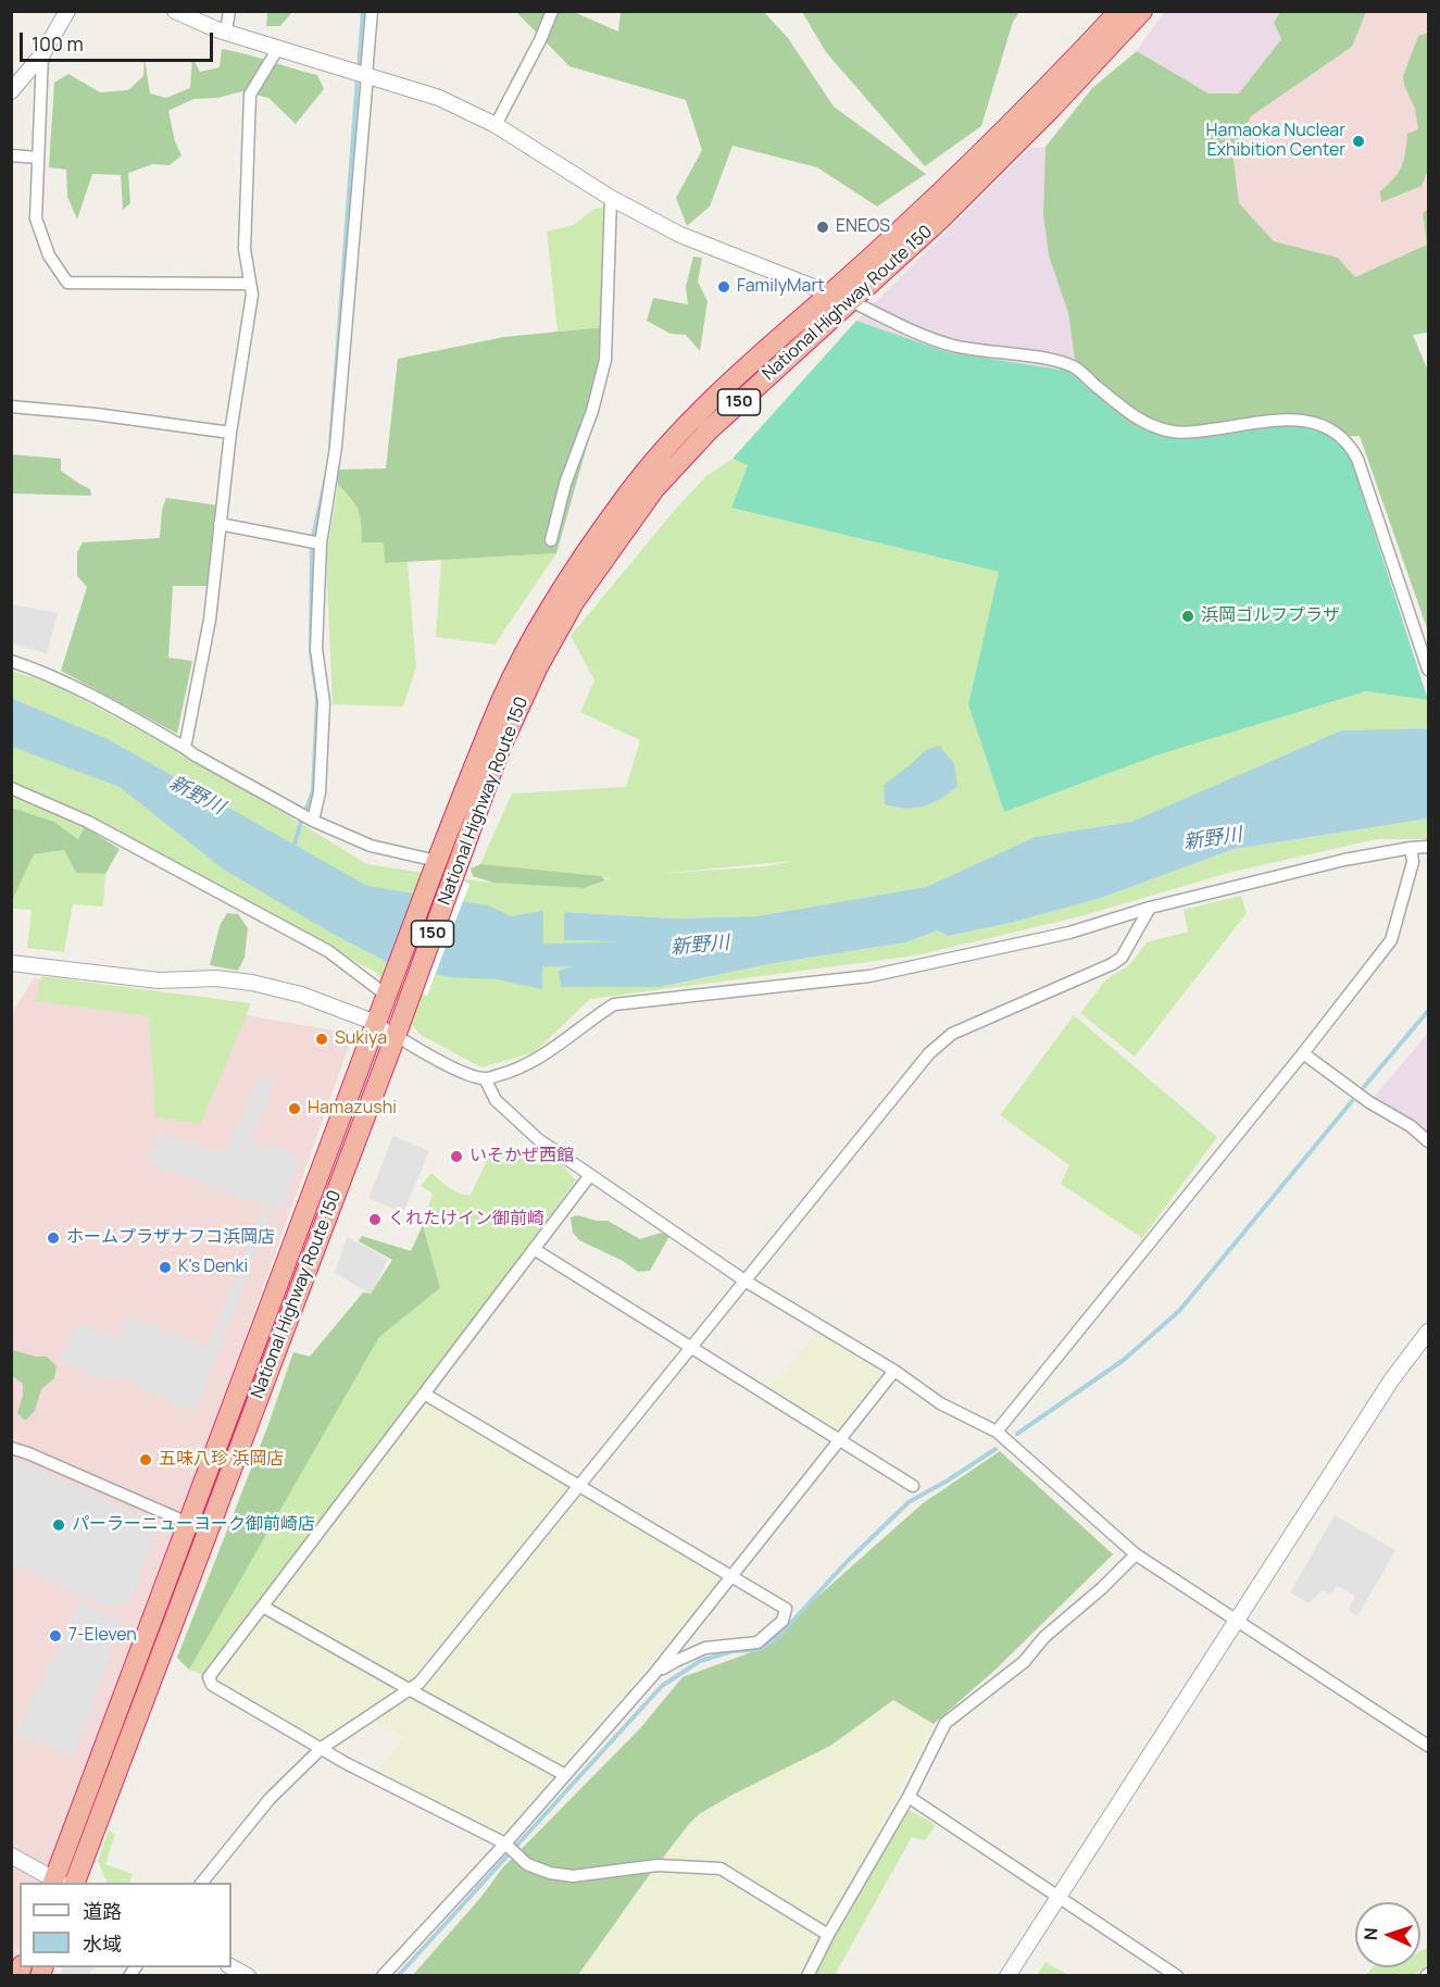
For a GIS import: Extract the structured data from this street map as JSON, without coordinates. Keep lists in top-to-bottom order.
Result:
{
  "streets": {
    "highway": ["National Highway Route 150", "150"]
  },
  "water": ["新野川"],
  "places": [
    "Hamaoka Nuclear Exhibition Center",
    "ENEOS",
    "FamilyMart",
    "浜岡ゴルフプラザ",
    "Sukiya",
    "Hamazushi",
    "いそかぜ西館",
    "くれたけイン御前崎",
    "ホームプラザナフコ浜岡店",
    "K's Denki",
    "五味八珍 浜岡店",
    "パーラーニューヨーク御前崎店",
    "7-Eleven"
  ],
  "legend": ["道路", "水域"],
  "scale_bar": "100 m",
  "north": "left"
}
